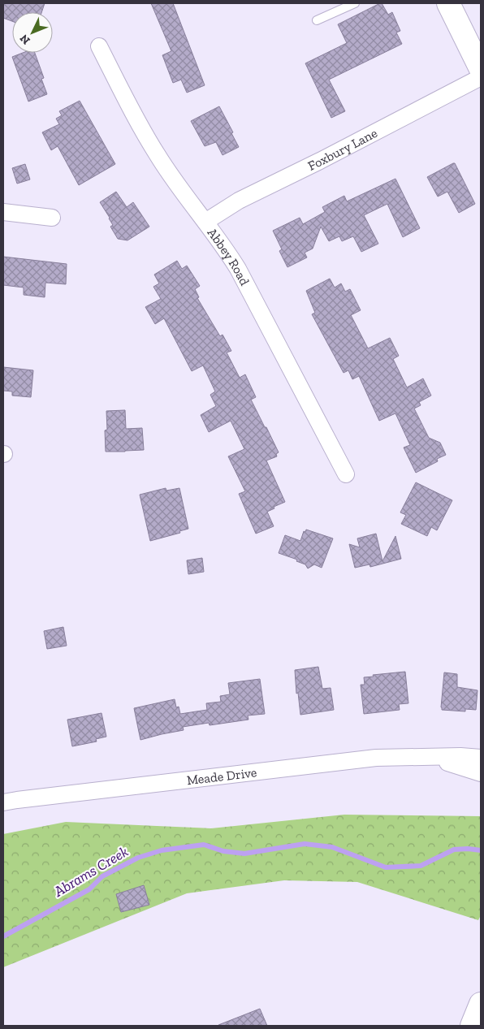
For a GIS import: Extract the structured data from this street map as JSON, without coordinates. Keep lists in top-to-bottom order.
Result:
{
  "streets": {
    "street": ["Foxbury Lane", "Abbey Road", "Meade Drive"]
  },
  "crossings": [
    ["Foxbury Lane", "Abbey Road"]
  ],
  "water": ["Abrams Creek"],
  "north": "bottom left"
}
